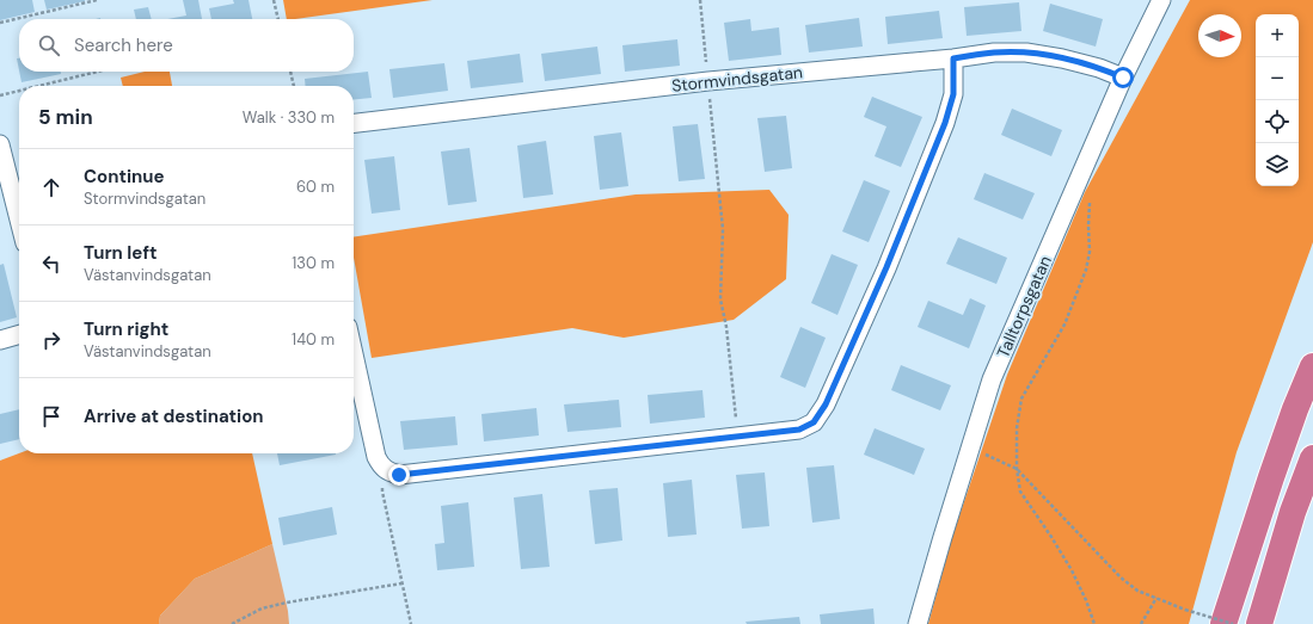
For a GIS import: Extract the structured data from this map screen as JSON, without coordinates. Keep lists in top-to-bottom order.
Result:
{
  "streets": {
    "street": ["Stormvindsgatan", "Talltorpsgatan"]
  },
  "crossings": [
    ["Stormvindsgatan", "Talltorpsgatan"]
  ],
  "north": "right",
  "page": {
    "map_buttons": ["+", "−"],
    "search": "Search here",
    "heading": ["5 min", "Walk · 330 m"],
    "list": [
      ["Continue", "Stormvindsgatan", "60 m"],
      ["Turn left", "Västanvindsgatan", "130 m"],
      ["Turn right", "Västanvindsgatan", "140 m"],
      "Arrive at destination"
    ]
  }
}
